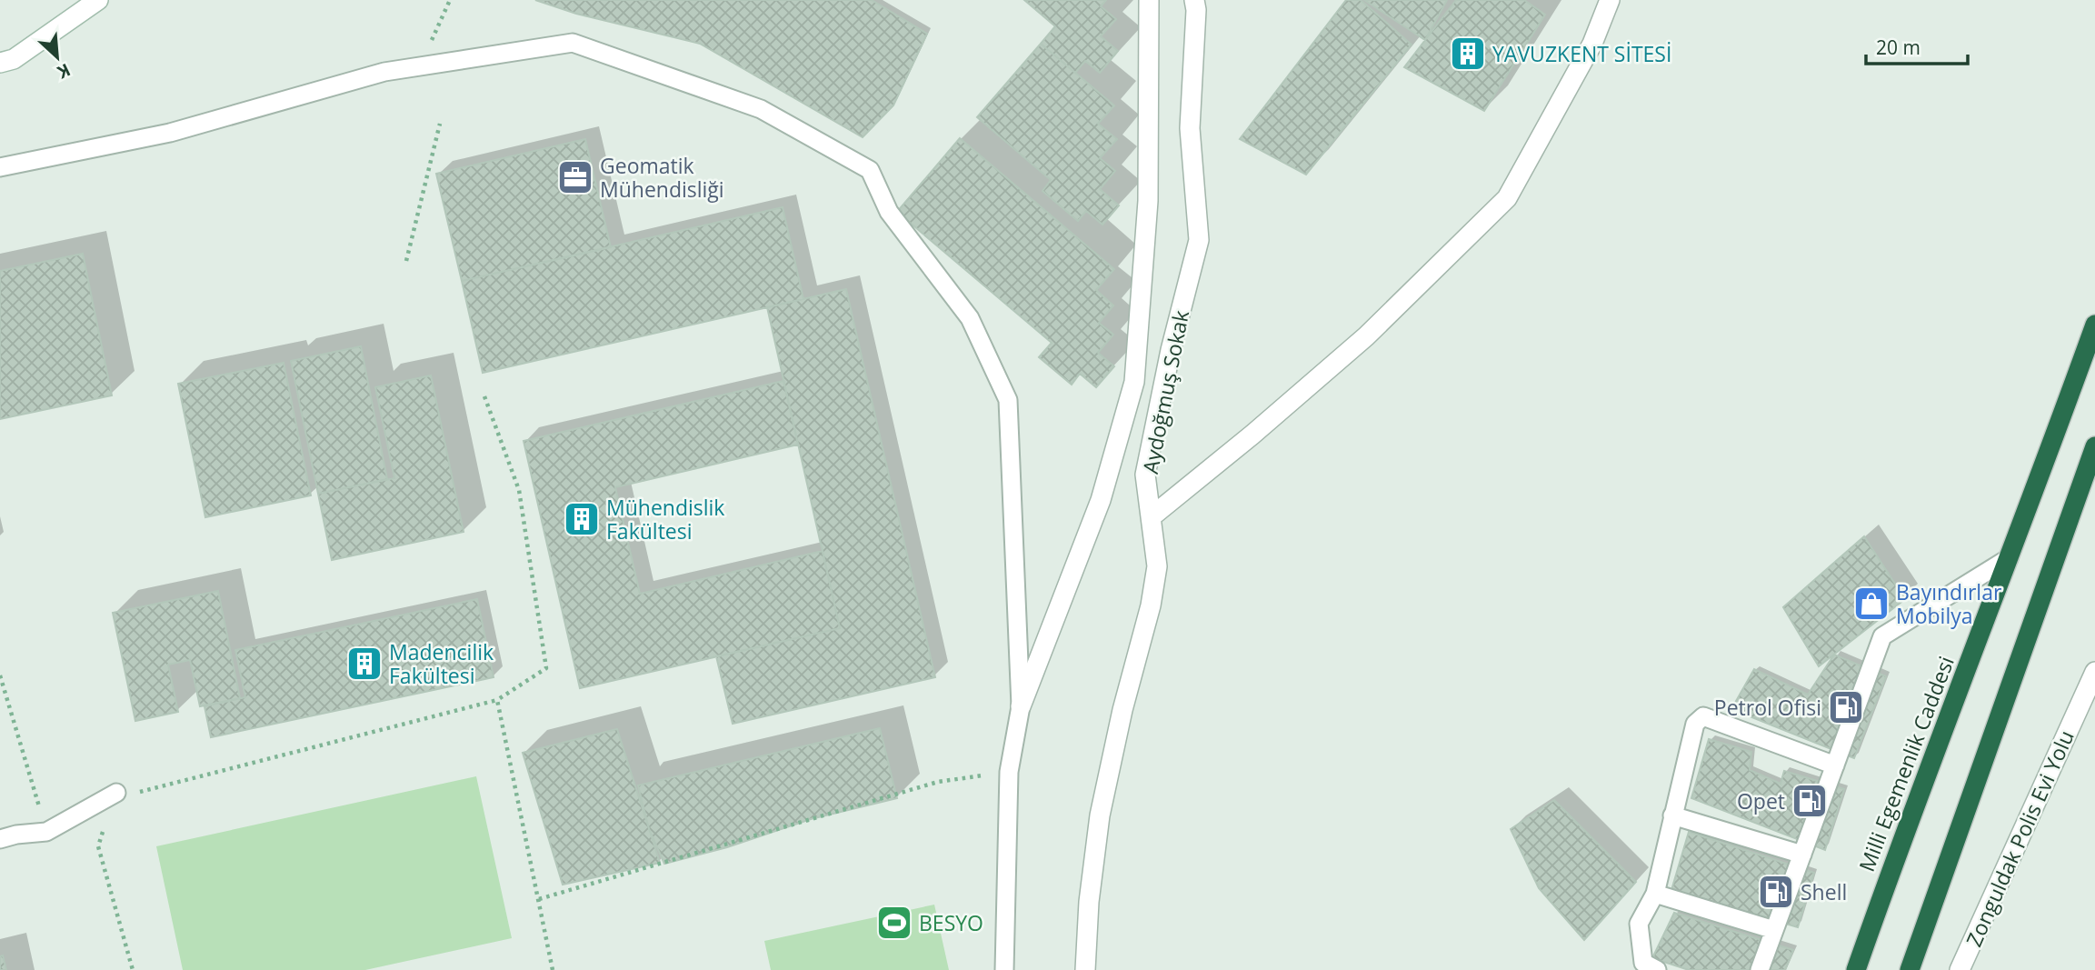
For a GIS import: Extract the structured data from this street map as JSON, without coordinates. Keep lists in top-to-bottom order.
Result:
{
  "streets": {
    "highway": ["Milli Egemenlik Caddesi"],
    "street": ["Aydoğmuş Sokak", "Zonguldak Polis Evi Yolu"]
  },
  "places": {
    "building": ["YAVUZKENT SİTESİ", "Mühendislik Fakültesi", "Madencilik Fakültesi"],
    "office": ["Geomatik Mühendisliği"],
    "shop": ["Bayındırlar Mobilya"],
    "fuel station": ["Petrol Ofisi", "Opet", "Shell"],
    "sports": ["BESYO"]
  },
  "scale_bar": "20 m",
  "north": "bottom right"
}
